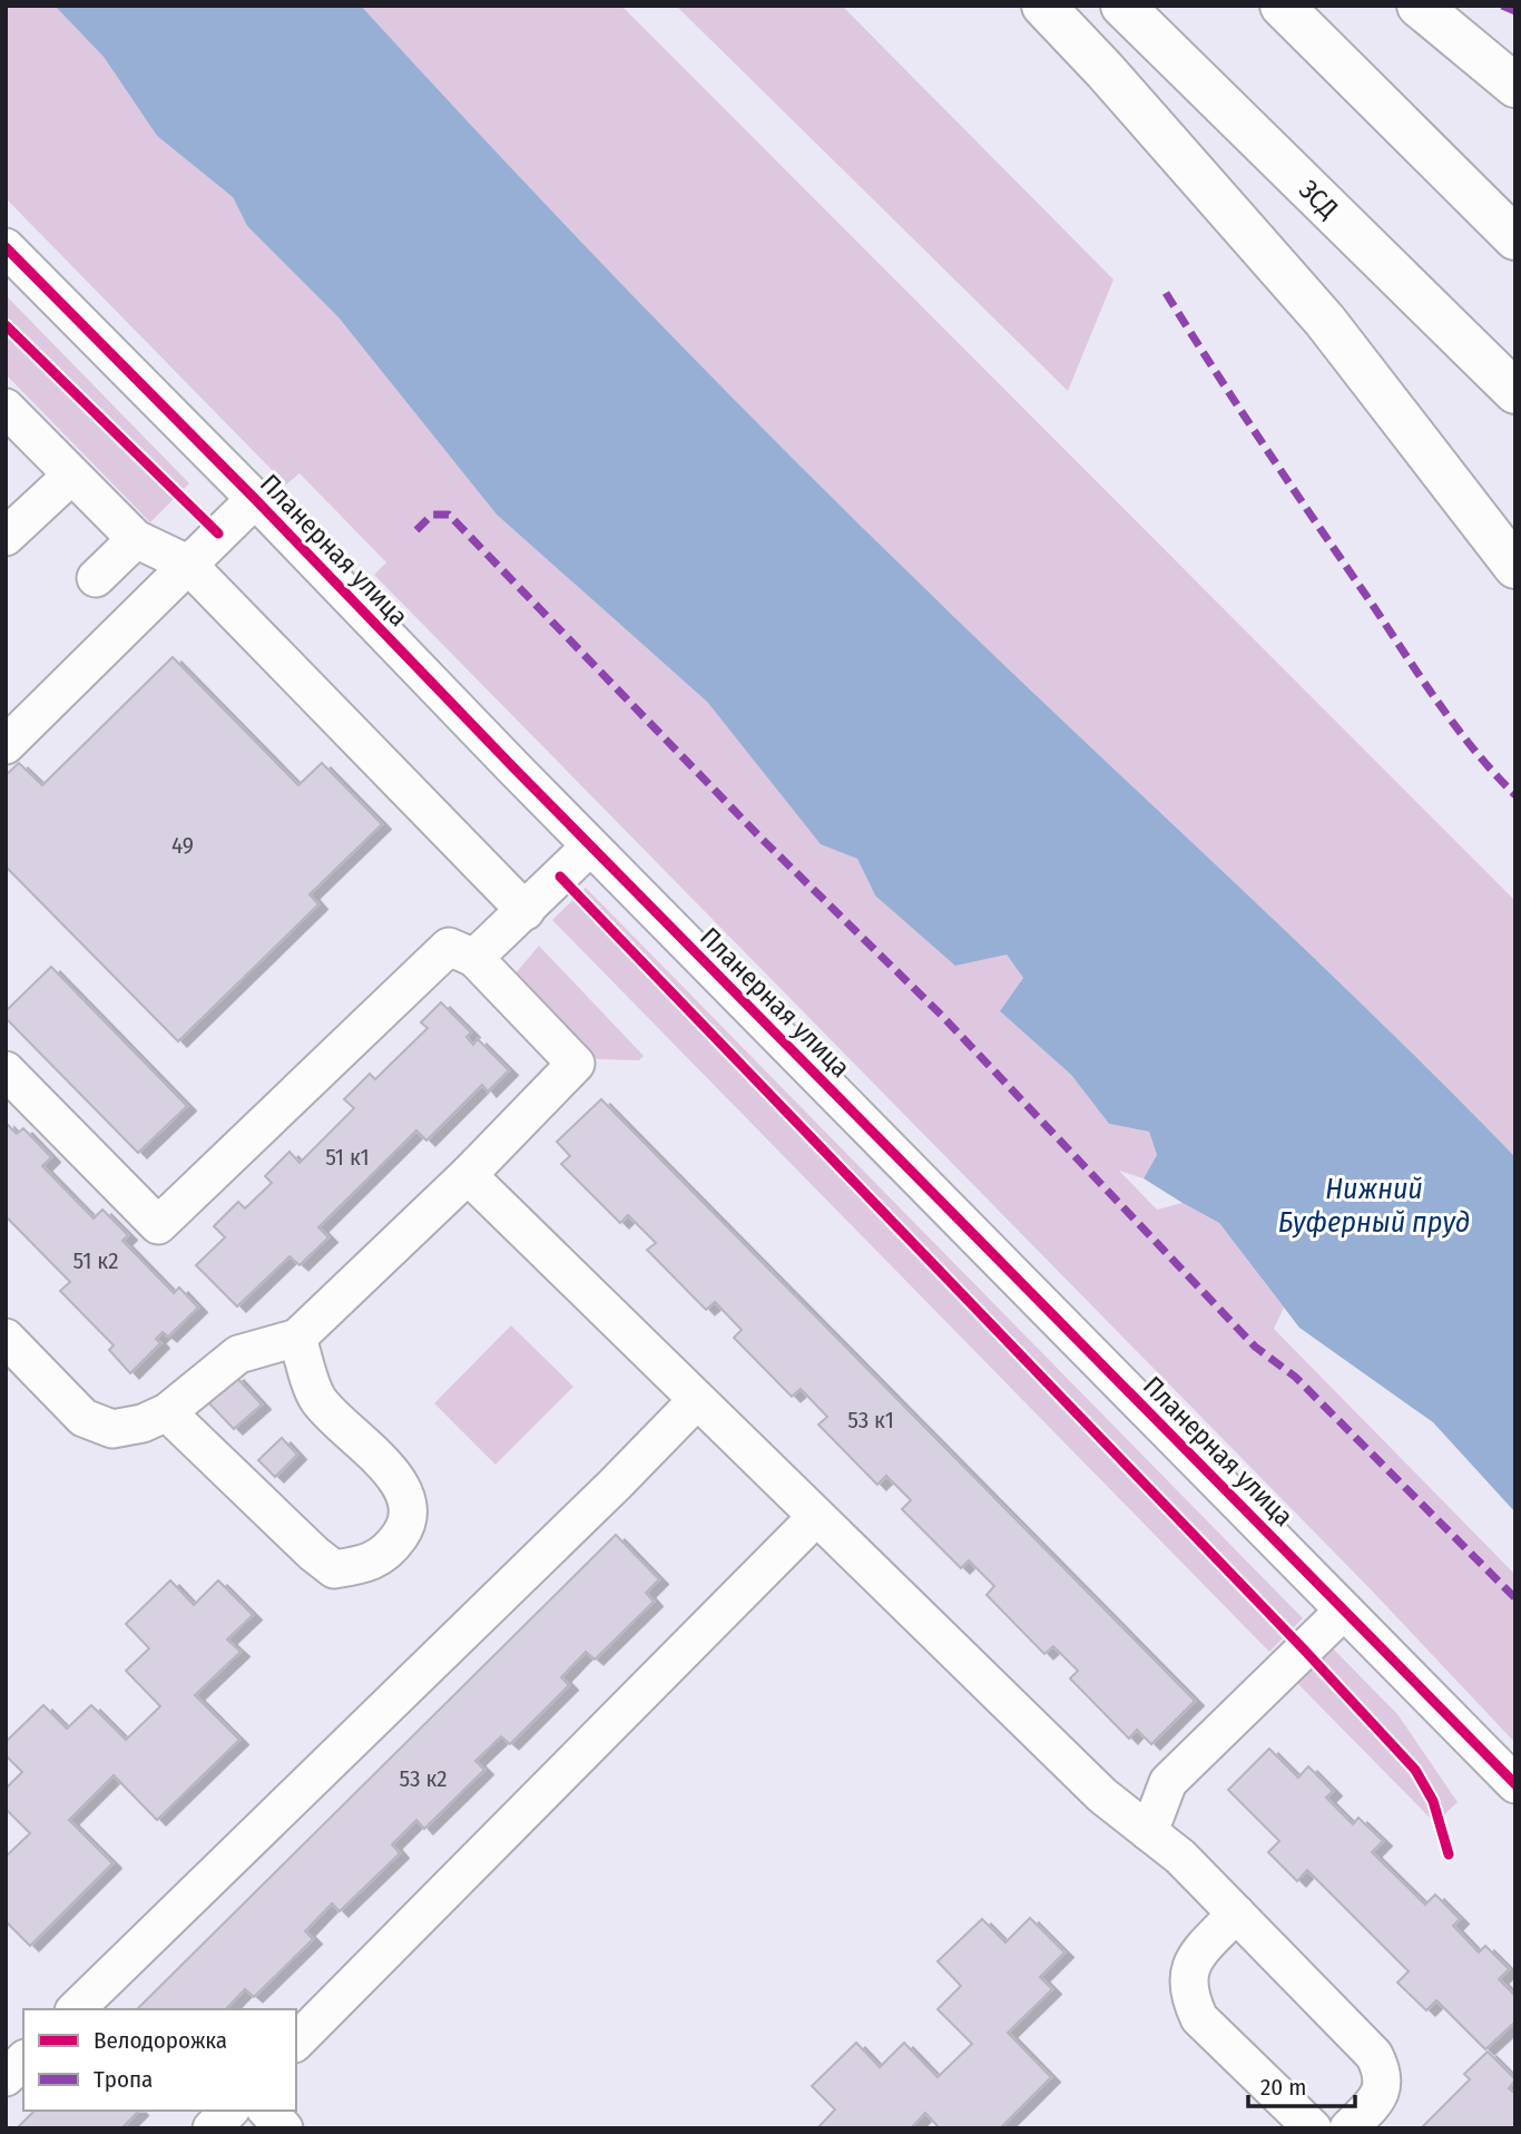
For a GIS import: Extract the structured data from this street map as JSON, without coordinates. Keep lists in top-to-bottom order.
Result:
{
  "streets": {
    "main road": ["ЗСД"],
    "street": ["Планерная улица"]
  },
  "water": ["Нижний Буферный пруд"],
  "house_numbers": [
    "49",
    "51 к1",
    "51 к2",
    "53 к1",
    "53 к2"
  ],
  "legend": ["Велодорожка", "Тропа"],
  "scale_bar": "20 m"
}
